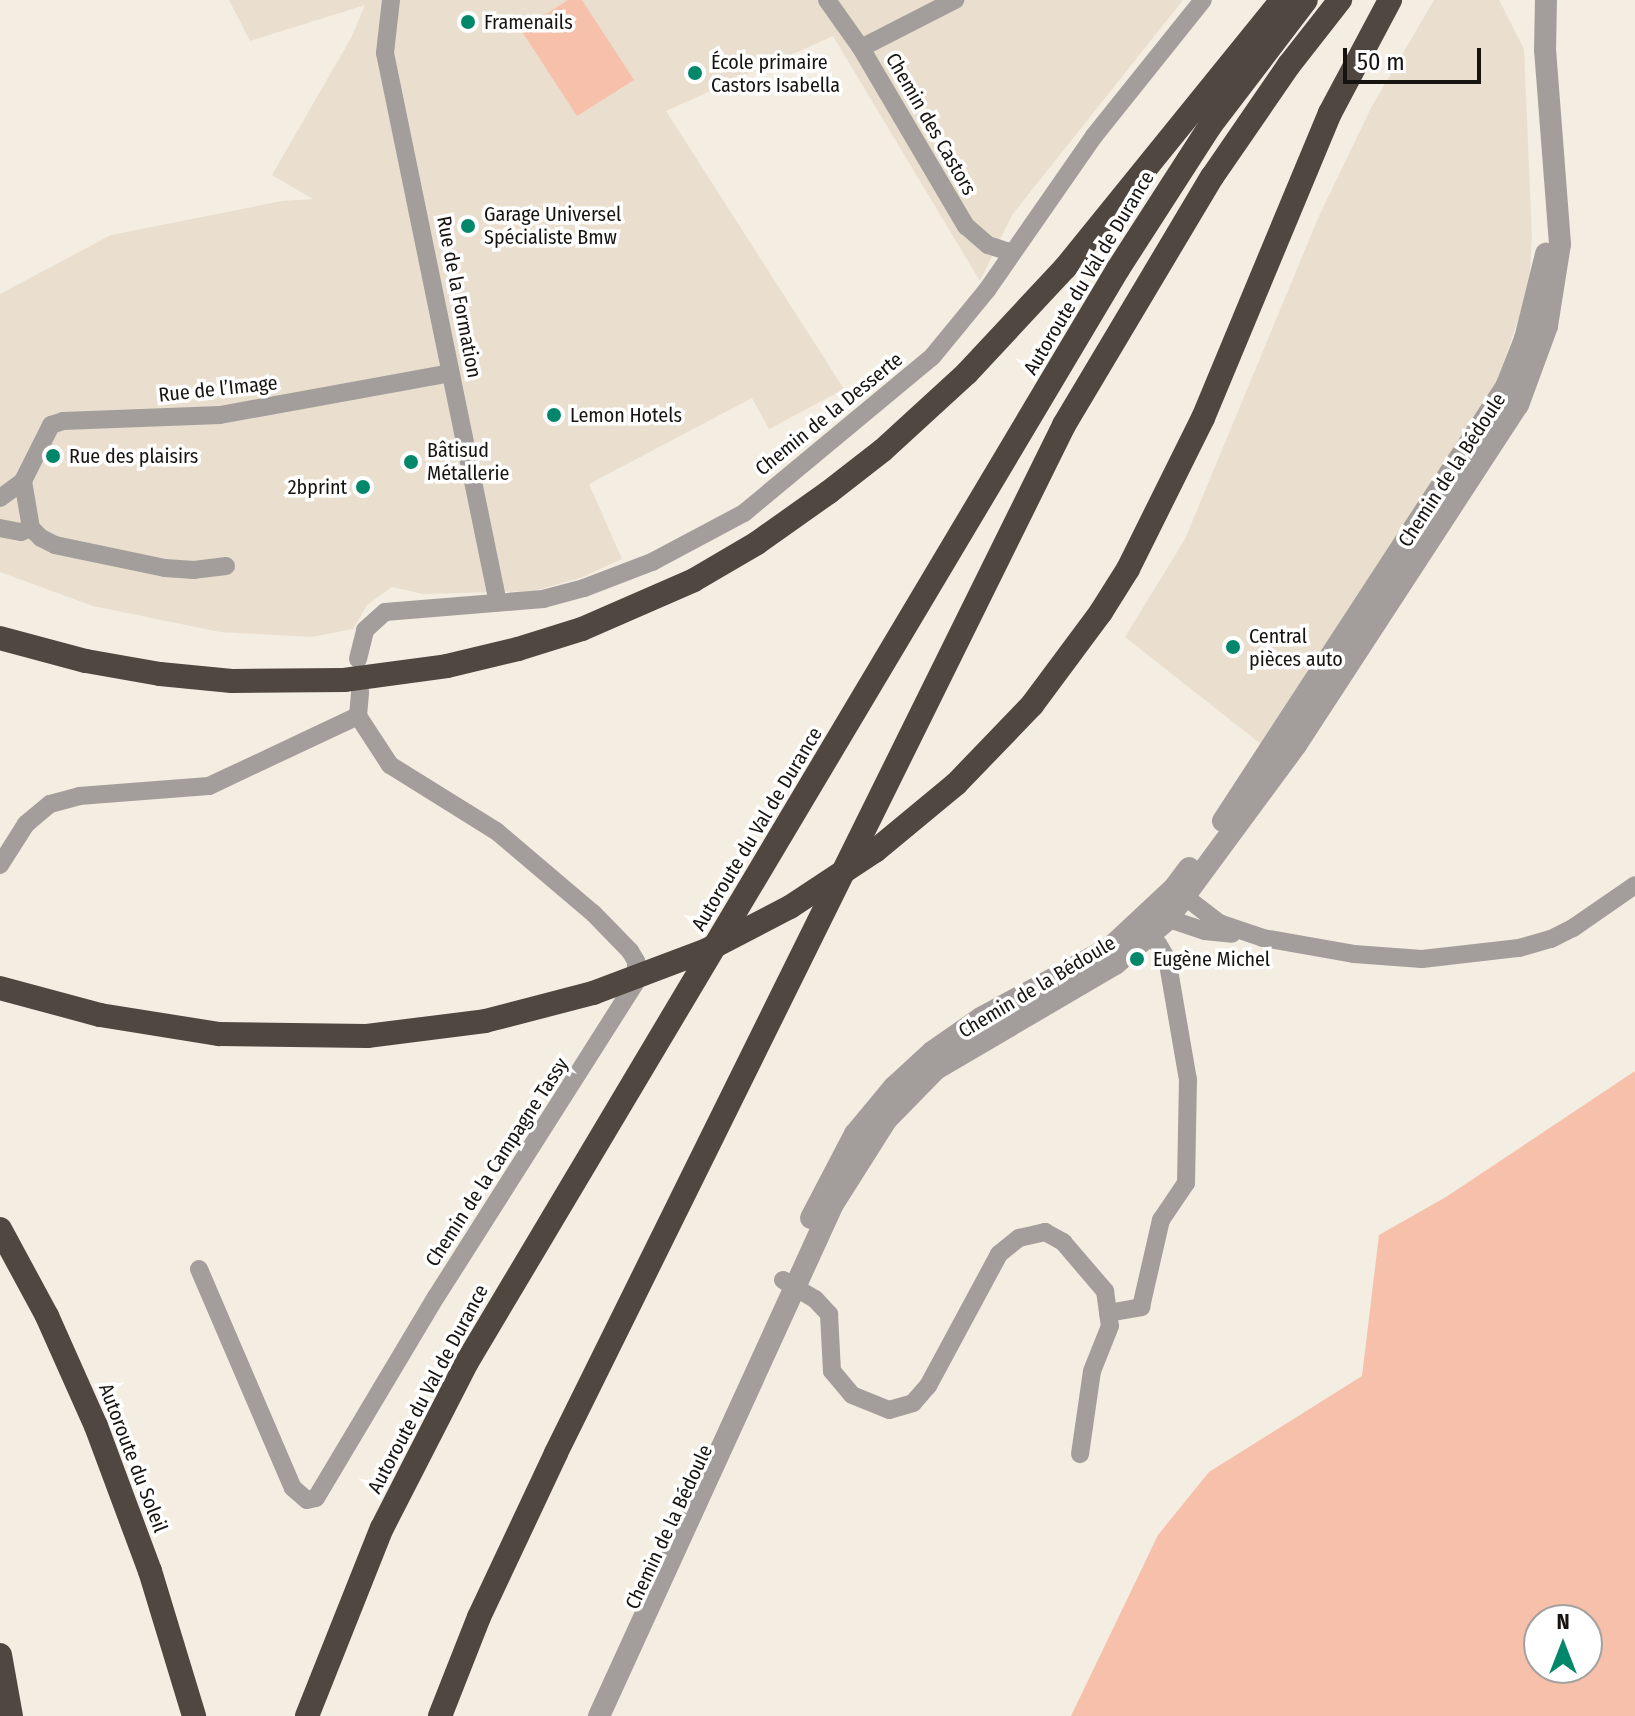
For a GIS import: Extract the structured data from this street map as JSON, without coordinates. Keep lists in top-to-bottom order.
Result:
{
  "streets": {
    "highway": ["Autoroute du Val de Durance", "Autoroute du Soleil"],
    "street": [
      "Chemin des Castors",
      "Rue de la Formation",
      "Rue de l’Image",
      "Chemin de la Desserte",
      "Chemin de la Bédoule",
      "Chemin de la Campagne Tassy"
    ]
  },
  "crossings": [
    ["Chemin des Castors", "Chemin de la Desserte"],
    ["Rue de la Formation", "Rue de l’Image"],
    ["Rue de la Formation", "Chemin de la Desserte"]
  ],
  "places": [
    "Framenails",
    "École primaire Castors Isabella",
    "Garage Universel Spécialiste Bmw",
    "Lemon Hotels",
    "Rue des plaisirs",
    "Bâtisud Métallerie",
    "2bprint",
    "Central pièces auto",
    "Eugène Michel"
  ],
  "scale_bar": "50 m",
  "north": "top"
}
